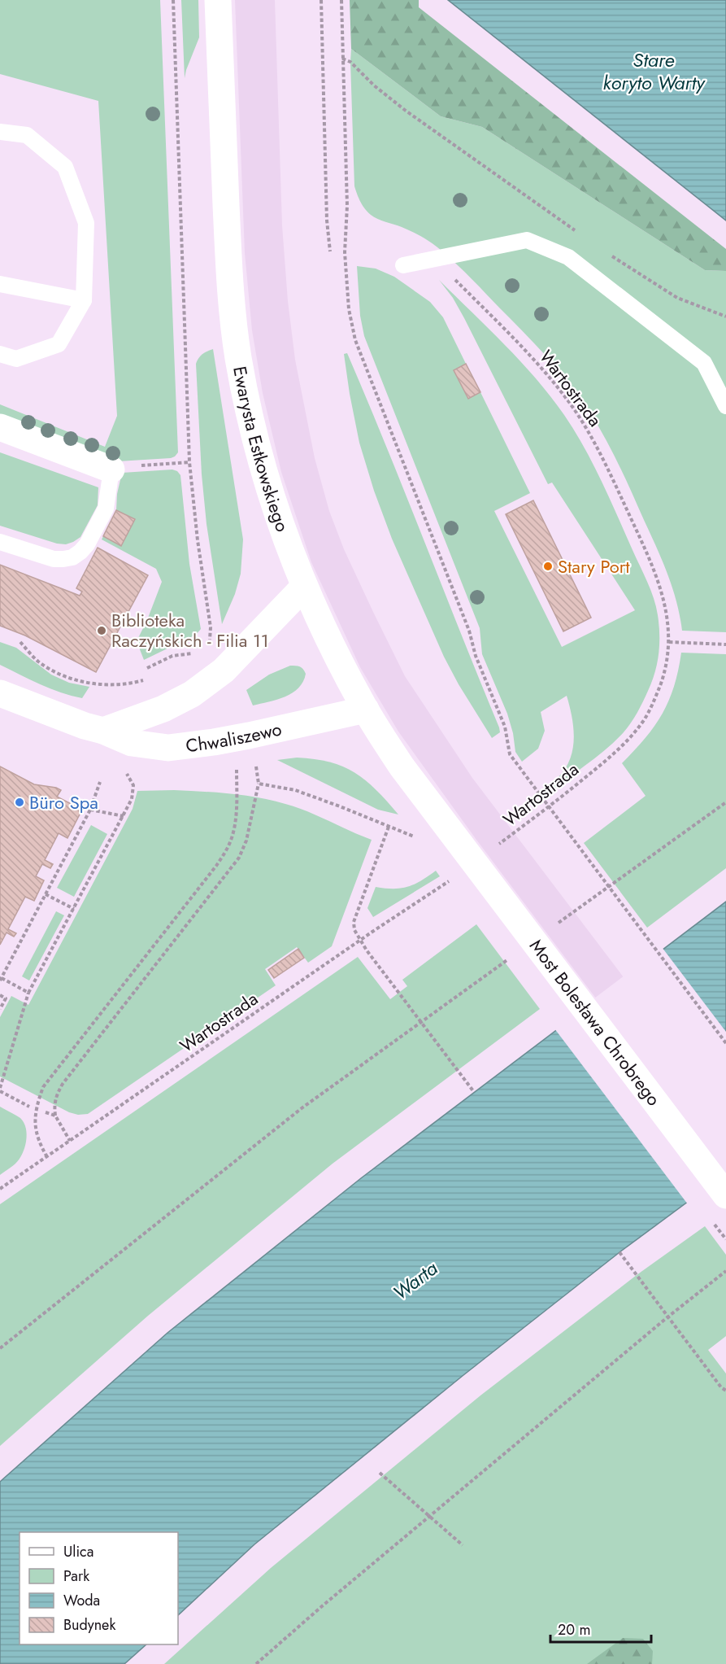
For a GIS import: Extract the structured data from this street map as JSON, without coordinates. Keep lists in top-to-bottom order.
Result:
{
  "streets": {
    "street": ["Ewarysta Estkowskiego", "Chwaliszewo", "Most Bolesława Chrobrego"],
    "path": ["Wartostrada"]
  },
  "crossings": [
    ["Ewarysta Estkowskiego", "Chwaliszewo"],
    ["Ewarysta Estkowskiego", "Most Bolesława Chrobrego"]
  ],
  "water": ["Stare koryto Warty", "Warta"],
  "places": ["Stary Port", "Biblioteka Raczyńskich - Filia 11", "Büro Spa"],
  "legend": [
    "Ulica",
    "Park",
    "Woda",
    "Budynek"
  ],
  "scale_bar": "20 m"
}
